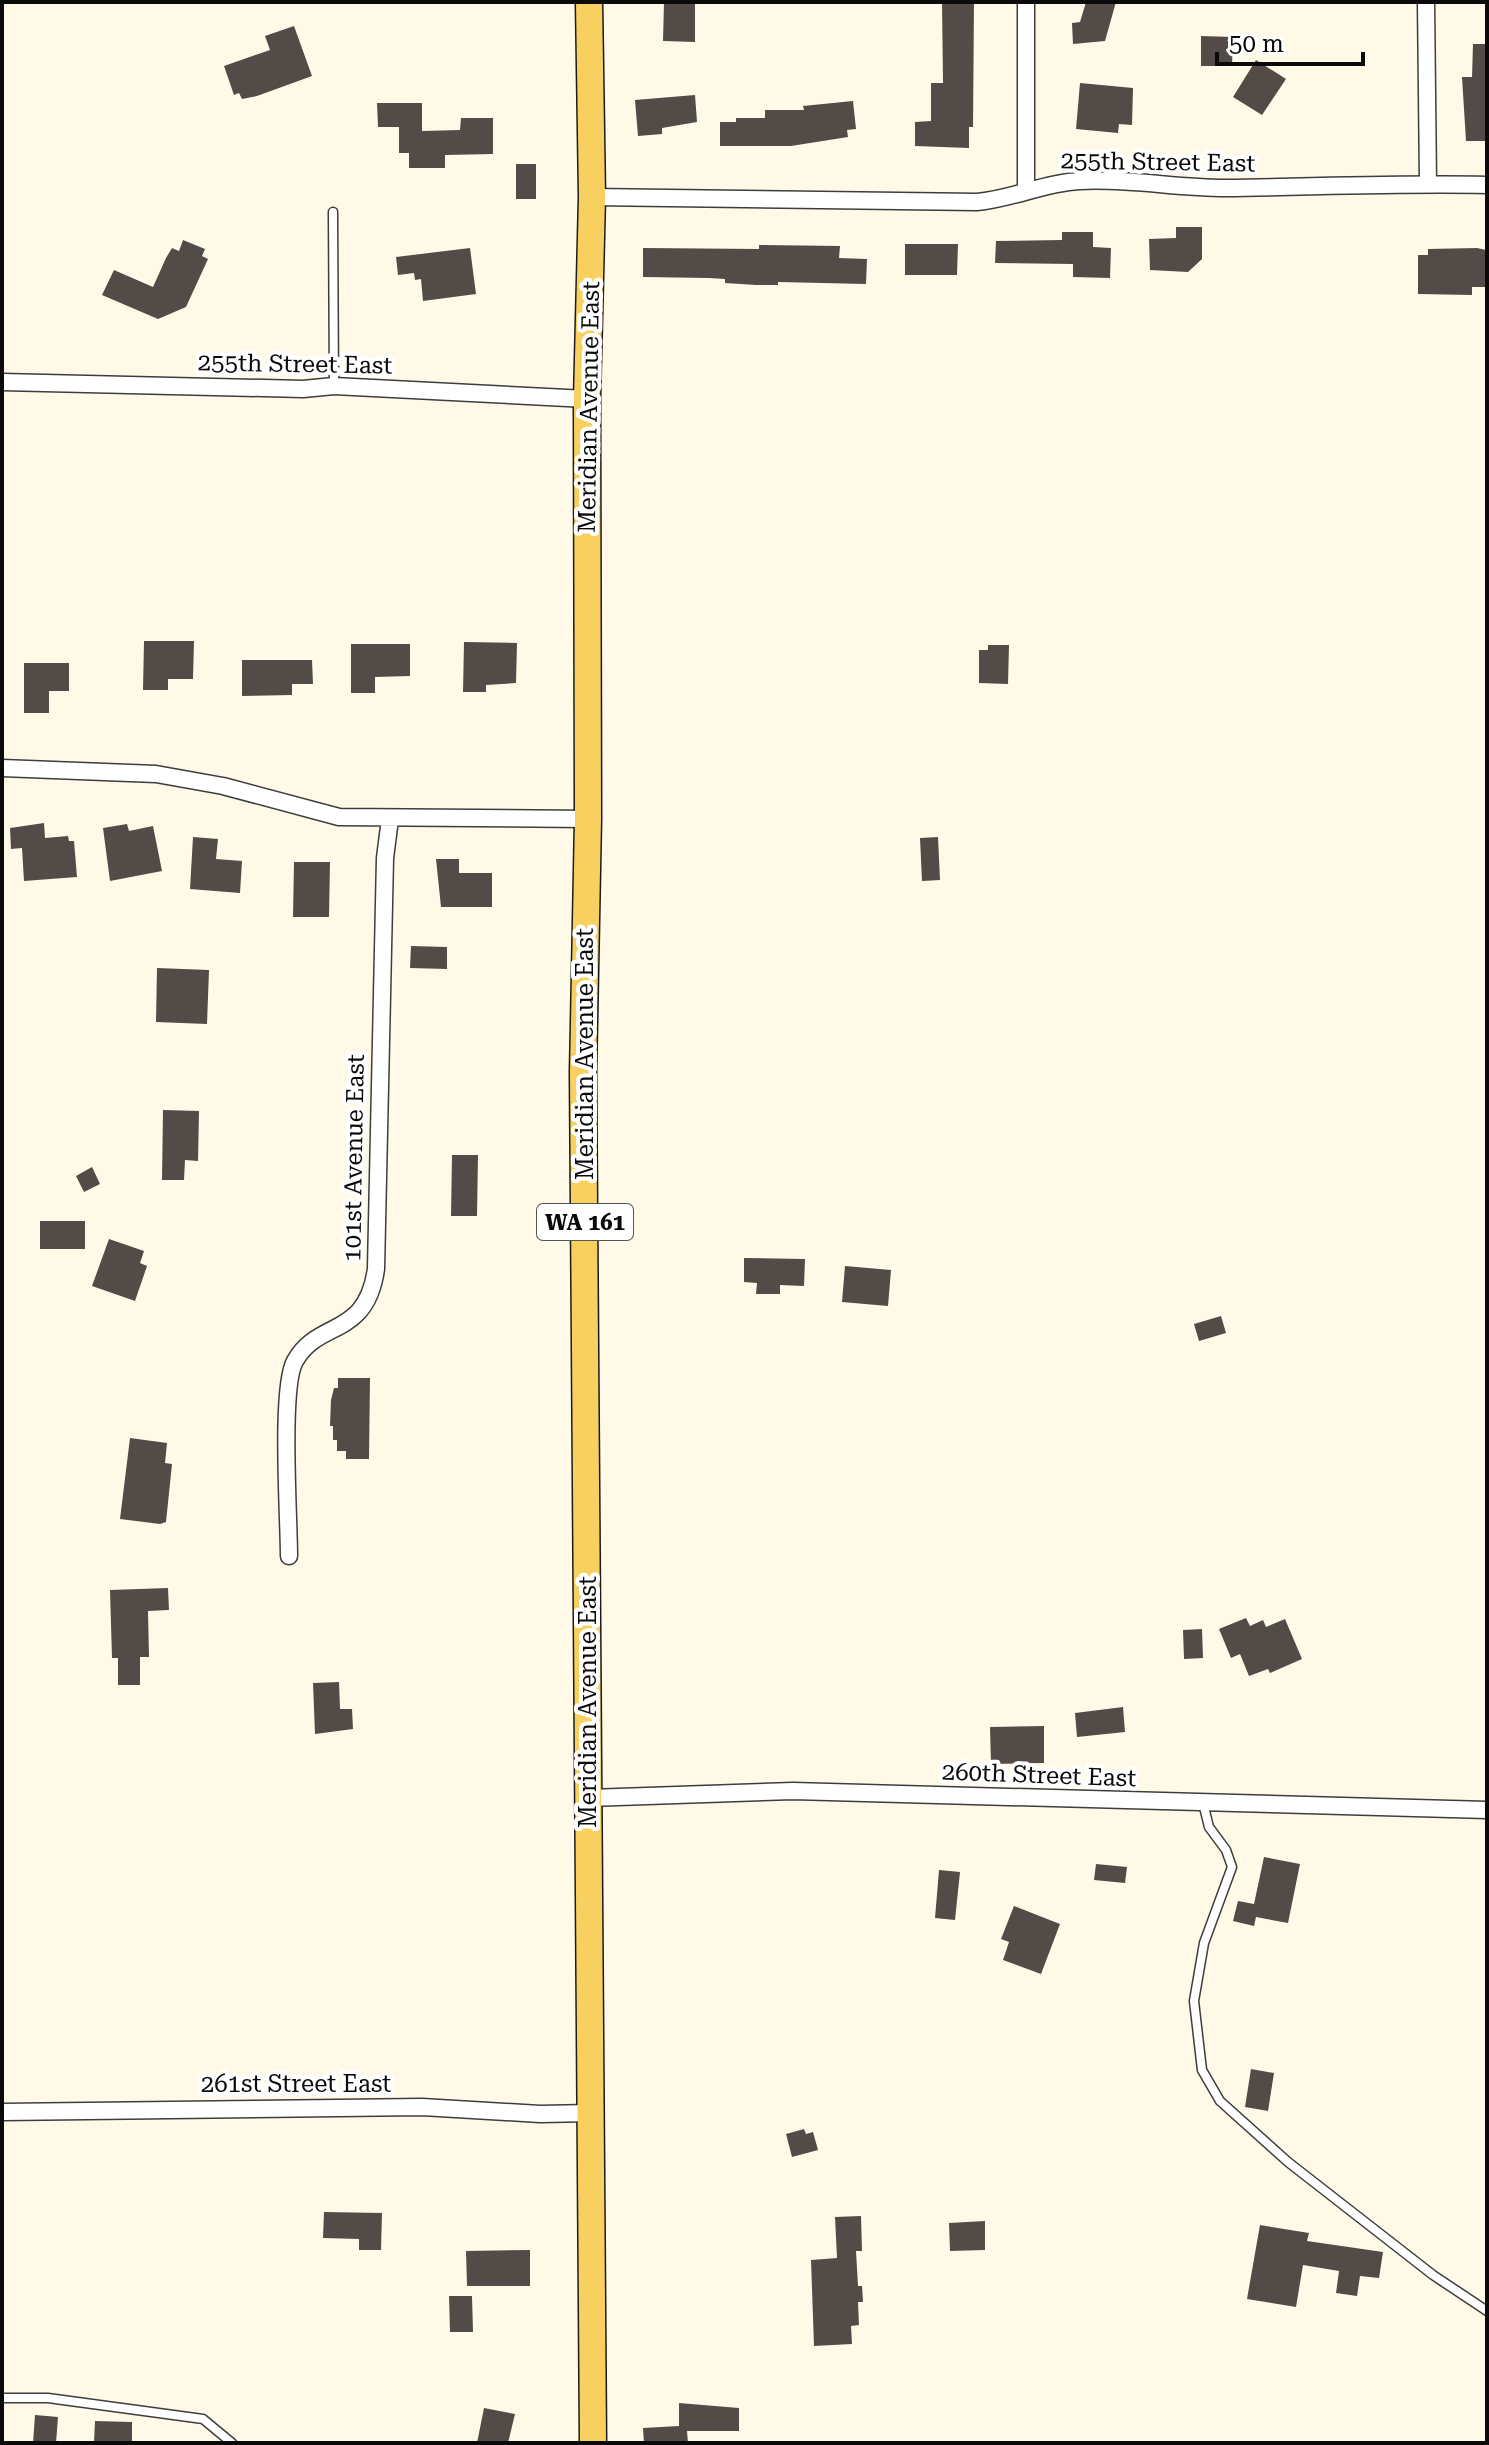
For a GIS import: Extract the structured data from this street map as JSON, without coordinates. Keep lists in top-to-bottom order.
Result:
{
  "streets": {
    "main road": ["Meridian Avenue East", "WA 161"],
    "street": [
      "255th Street East",
      "101st Avenue East",
      "260th Street East",
      "261st Street East"
    ]
  },
  "crossings": [
    ["255th Street East", "Meridian Avenue East"],
    ["Meridian Avenue East", "260th Street East"],
    ["Meridian Avenue East", "261st Street East"]
  ],
  "scale_bar": "50 m"
}
